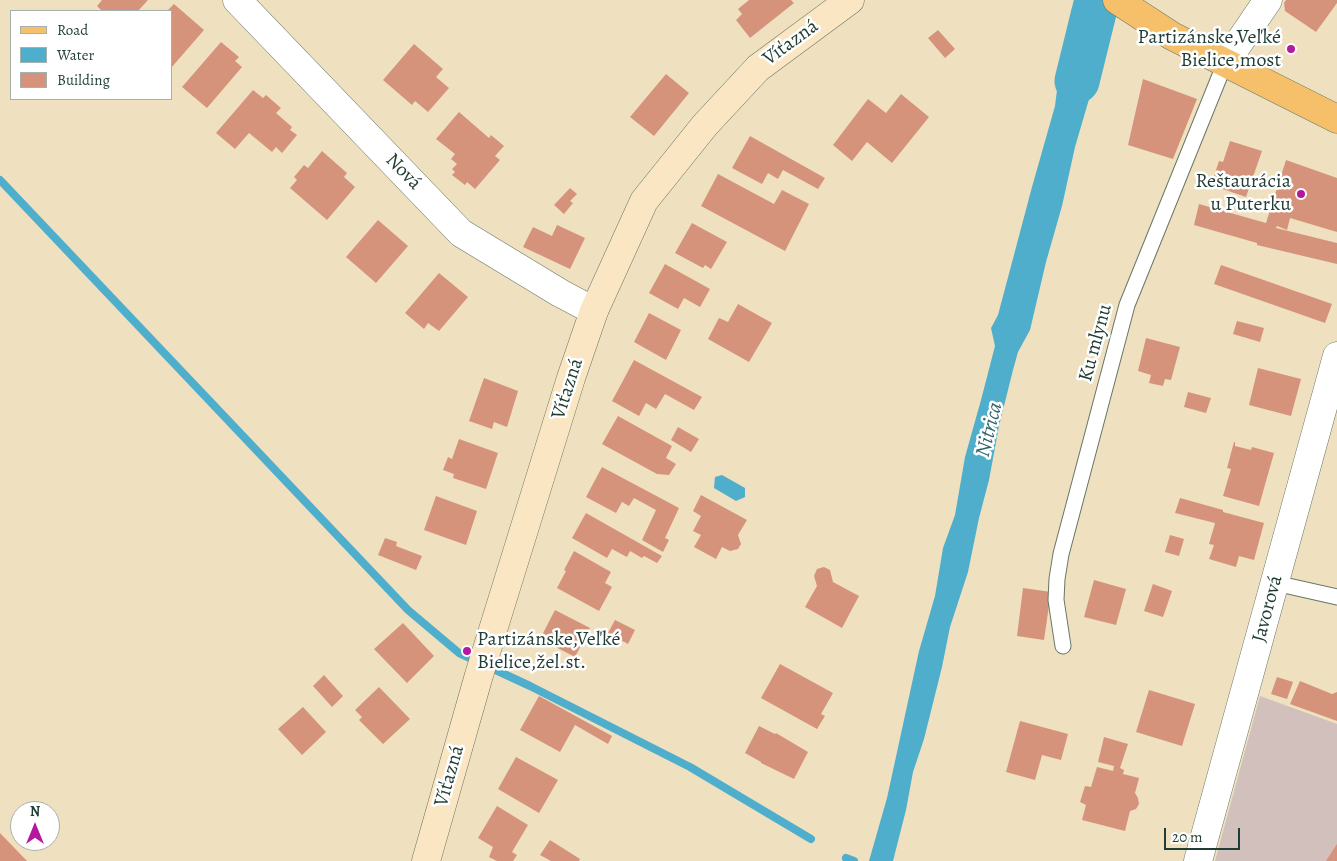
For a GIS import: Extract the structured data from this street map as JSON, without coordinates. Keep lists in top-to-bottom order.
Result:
{
  "streets": {
    "main road": ["Víťazná"],
    "street": ["Nová", "Javorová"],
    "lane": ["Ku mlynu"]
  },
  "crossings": [
    ["Víťazná", "Nová"]
  ],
  "water": ["Nitrica"],
  "places": ["Partizánske,Veľké Bielice,most", "Reštaurácia u Puterku", "Partizánske,Veľké Bielice,žel.st."],
  "legend": ["Road", "Water", "Building"],
  "scale_bar": "20 m",
  "north": "top"
}
